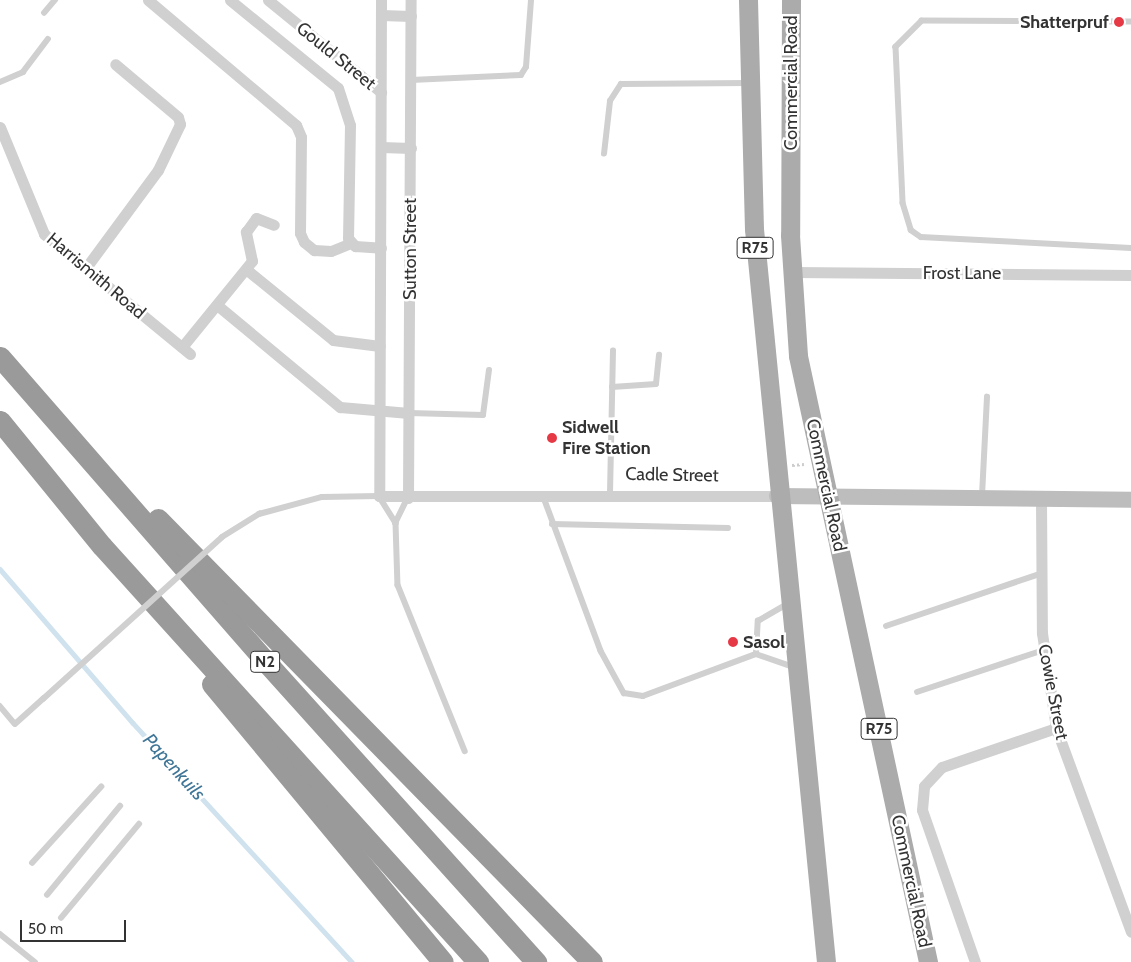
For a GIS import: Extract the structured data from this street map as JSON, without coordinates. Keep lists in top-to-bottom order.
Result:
{
  "streets": {
    "highway": ["N2"],
    "main road": ["Commercial Road", "R75"],
    "street": [
      "Gould Street",
      "Sutton Street",
      "Frost Lane",
      "Harrismith Road",
      "Cadle Street",
      "Cowie Street"
    ]
  },
  "crossings": [
    ["Gould Street", "Sutton Street"],
    ["Commercial Road", "Frost Lane"],
    ["Commercial Road", "Cadle Street"],
    ["Commercial Road", "Cowie Street"],
    ["R75", "Cadle Street"],
    ["Sutton Street", "Cadle Street"],
    ["Cadle Street", "Cowie Street"]
  ],
  "water": ["Papenkuils"],
  "places": ["Shatterpruf", "Sidwell Fire Station", "Sasol"],
  "scale_bar": "50 m"
}
